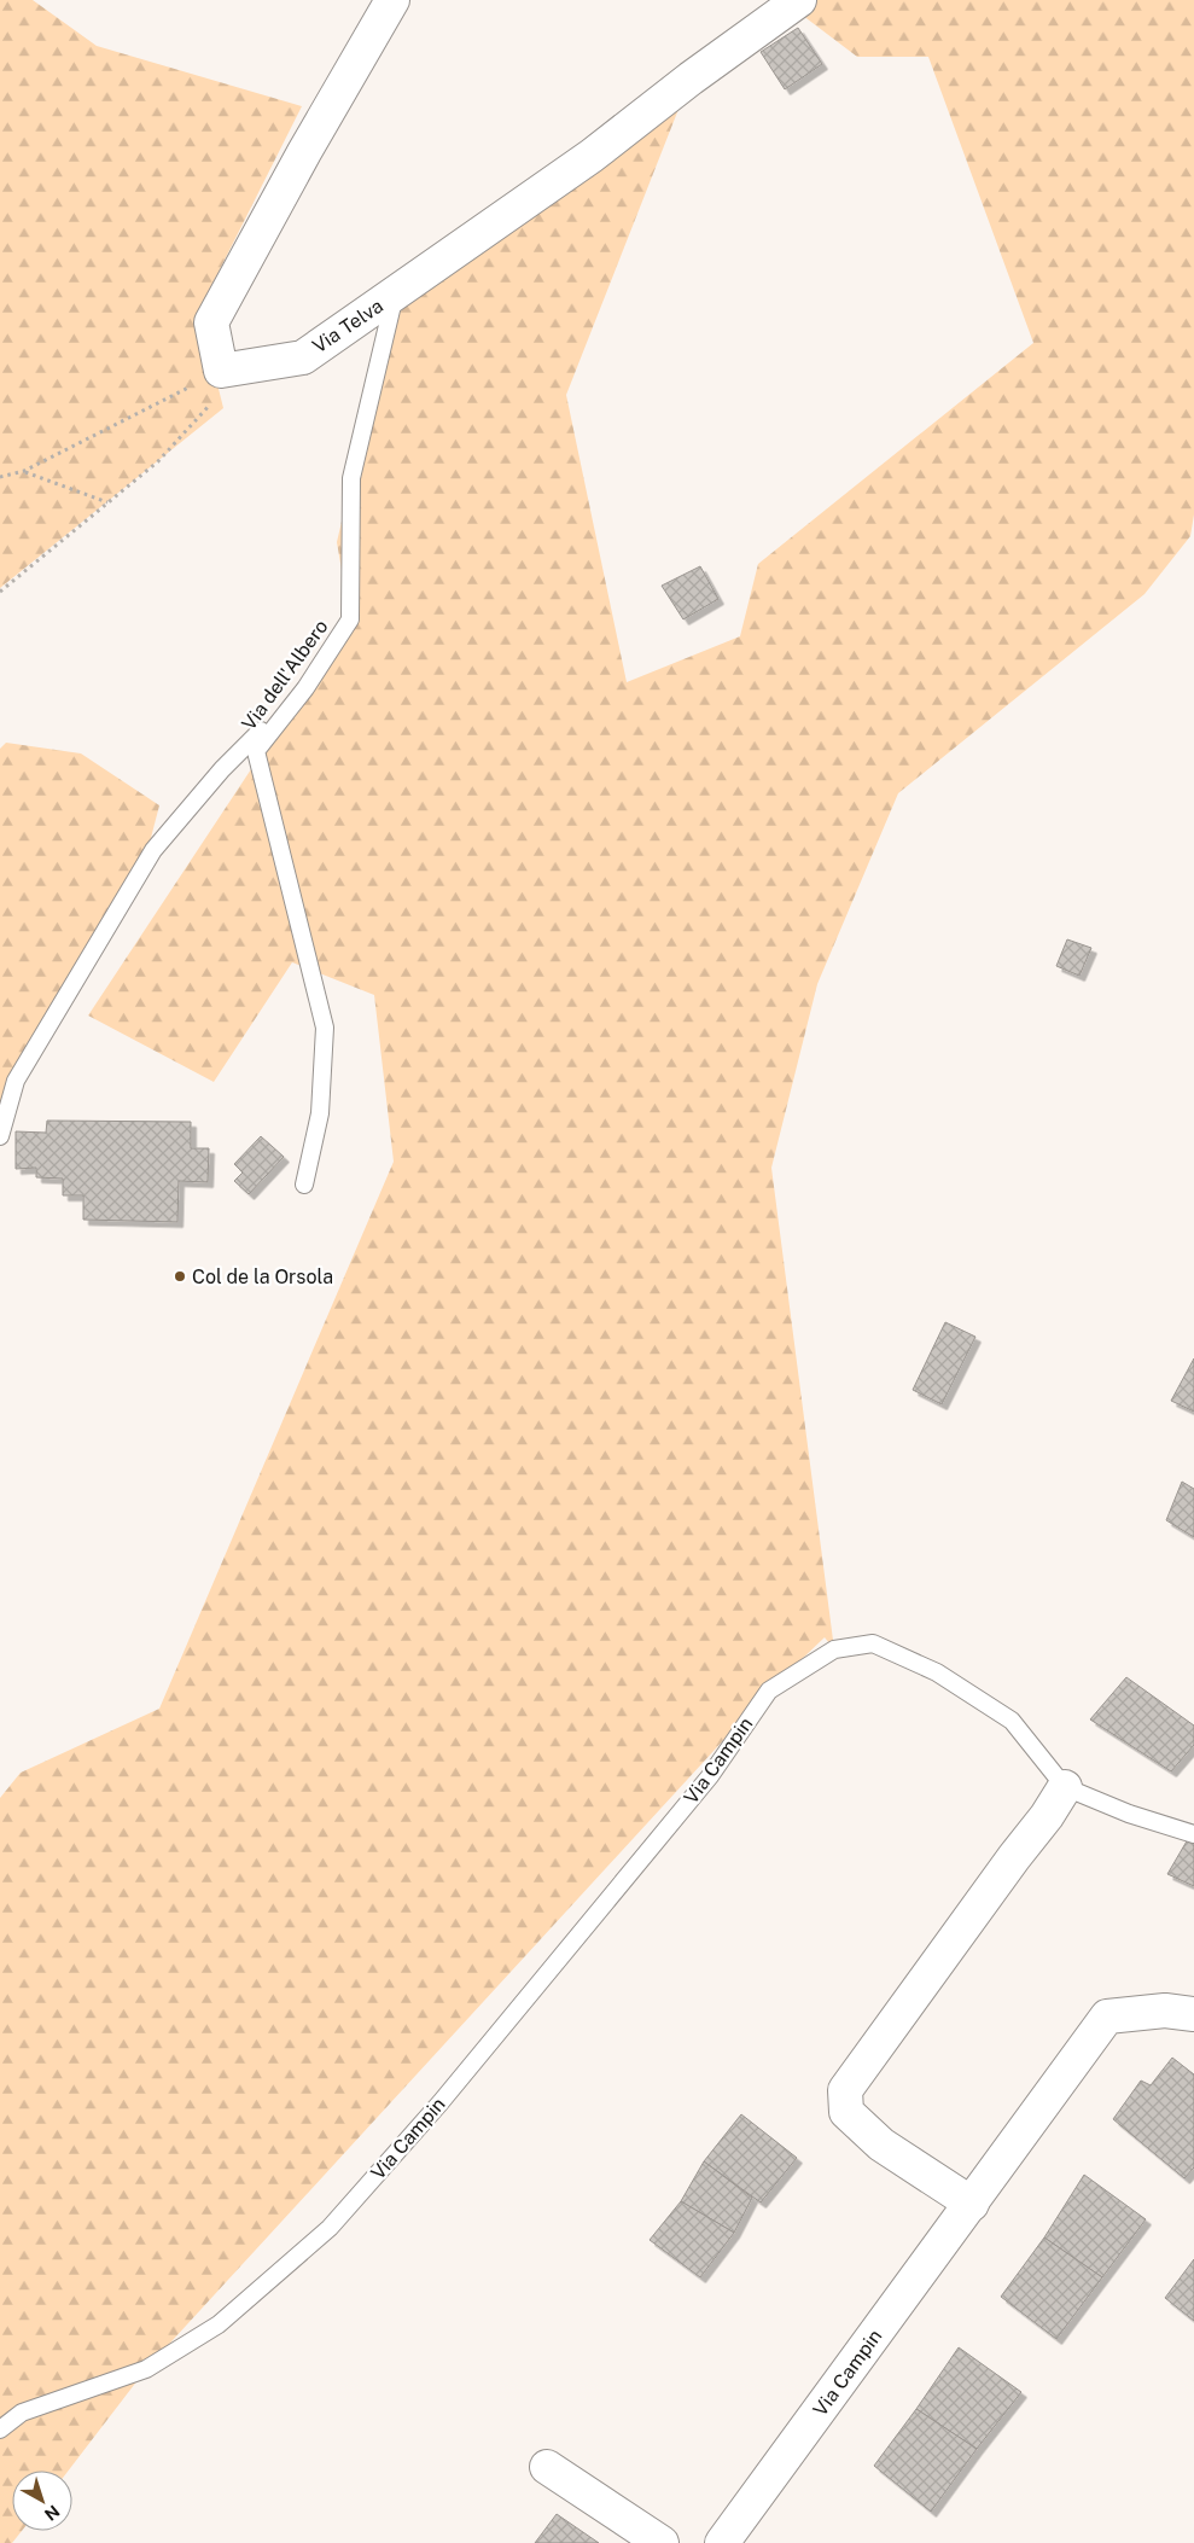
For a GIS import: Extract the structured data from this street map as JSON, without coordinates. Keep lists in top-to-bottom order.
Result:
{
  "streets": {
    "street": ["Via Telva", "Via Campin"],
    "lane": ["Via dell'Albero"]
  },
  "crossings": [
    ["Via Telva", "Via dell'Albero"]
  ],
  "places": ["Col de la Orsola"],
  "north": "bottom right"
}
